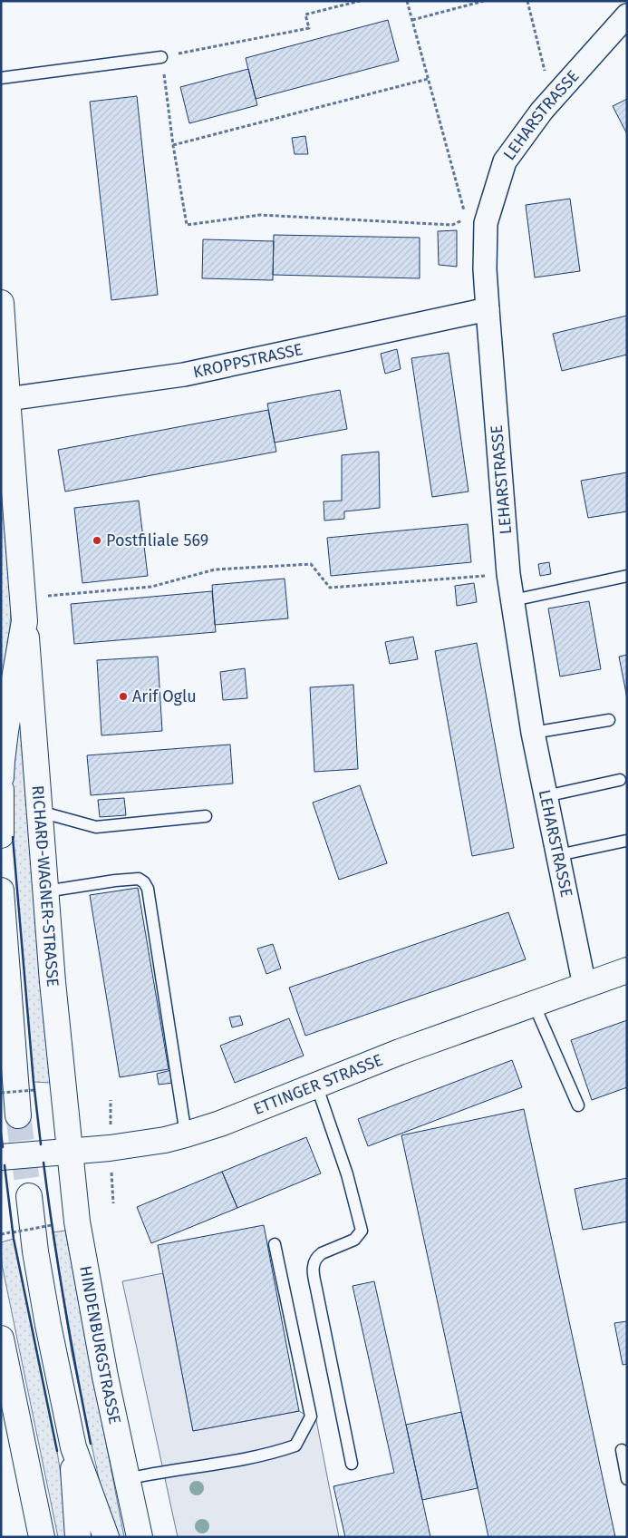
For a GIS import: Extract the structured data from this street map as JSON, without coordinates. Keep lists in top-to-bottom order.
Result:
{
  "streets": {
    "main road": ["RICHARD-WAGNER-STRASSE", "ETTINGER STRASSE", "HINDENBURGSTRASSE"],
    "street": ["LEHARSTRASSE", "KROPPSTRASSE"]
  },
  "crossings": [
    ["LEHARSTRASSE", "KROPPSTRASSE"],
    ["LEHARSTRASSE", "ETTINGER STRASSE"],
    ["KROPPSTRASSE", "RICHARD-WAGNER-STRASSE"],
    ["RICHARD-WAGNER-STRASSE", "ETTINGER STRASSE"],
    ["RICHARD-WAGNER-STRASSE", "HINDENBURGSTRASSE"],
    ["ETTINGER STRASSE", "HINDENBURGSTRASSE"]
  ],
  "places": ["Postfiliale 569", "Arif Oglu"]
}
